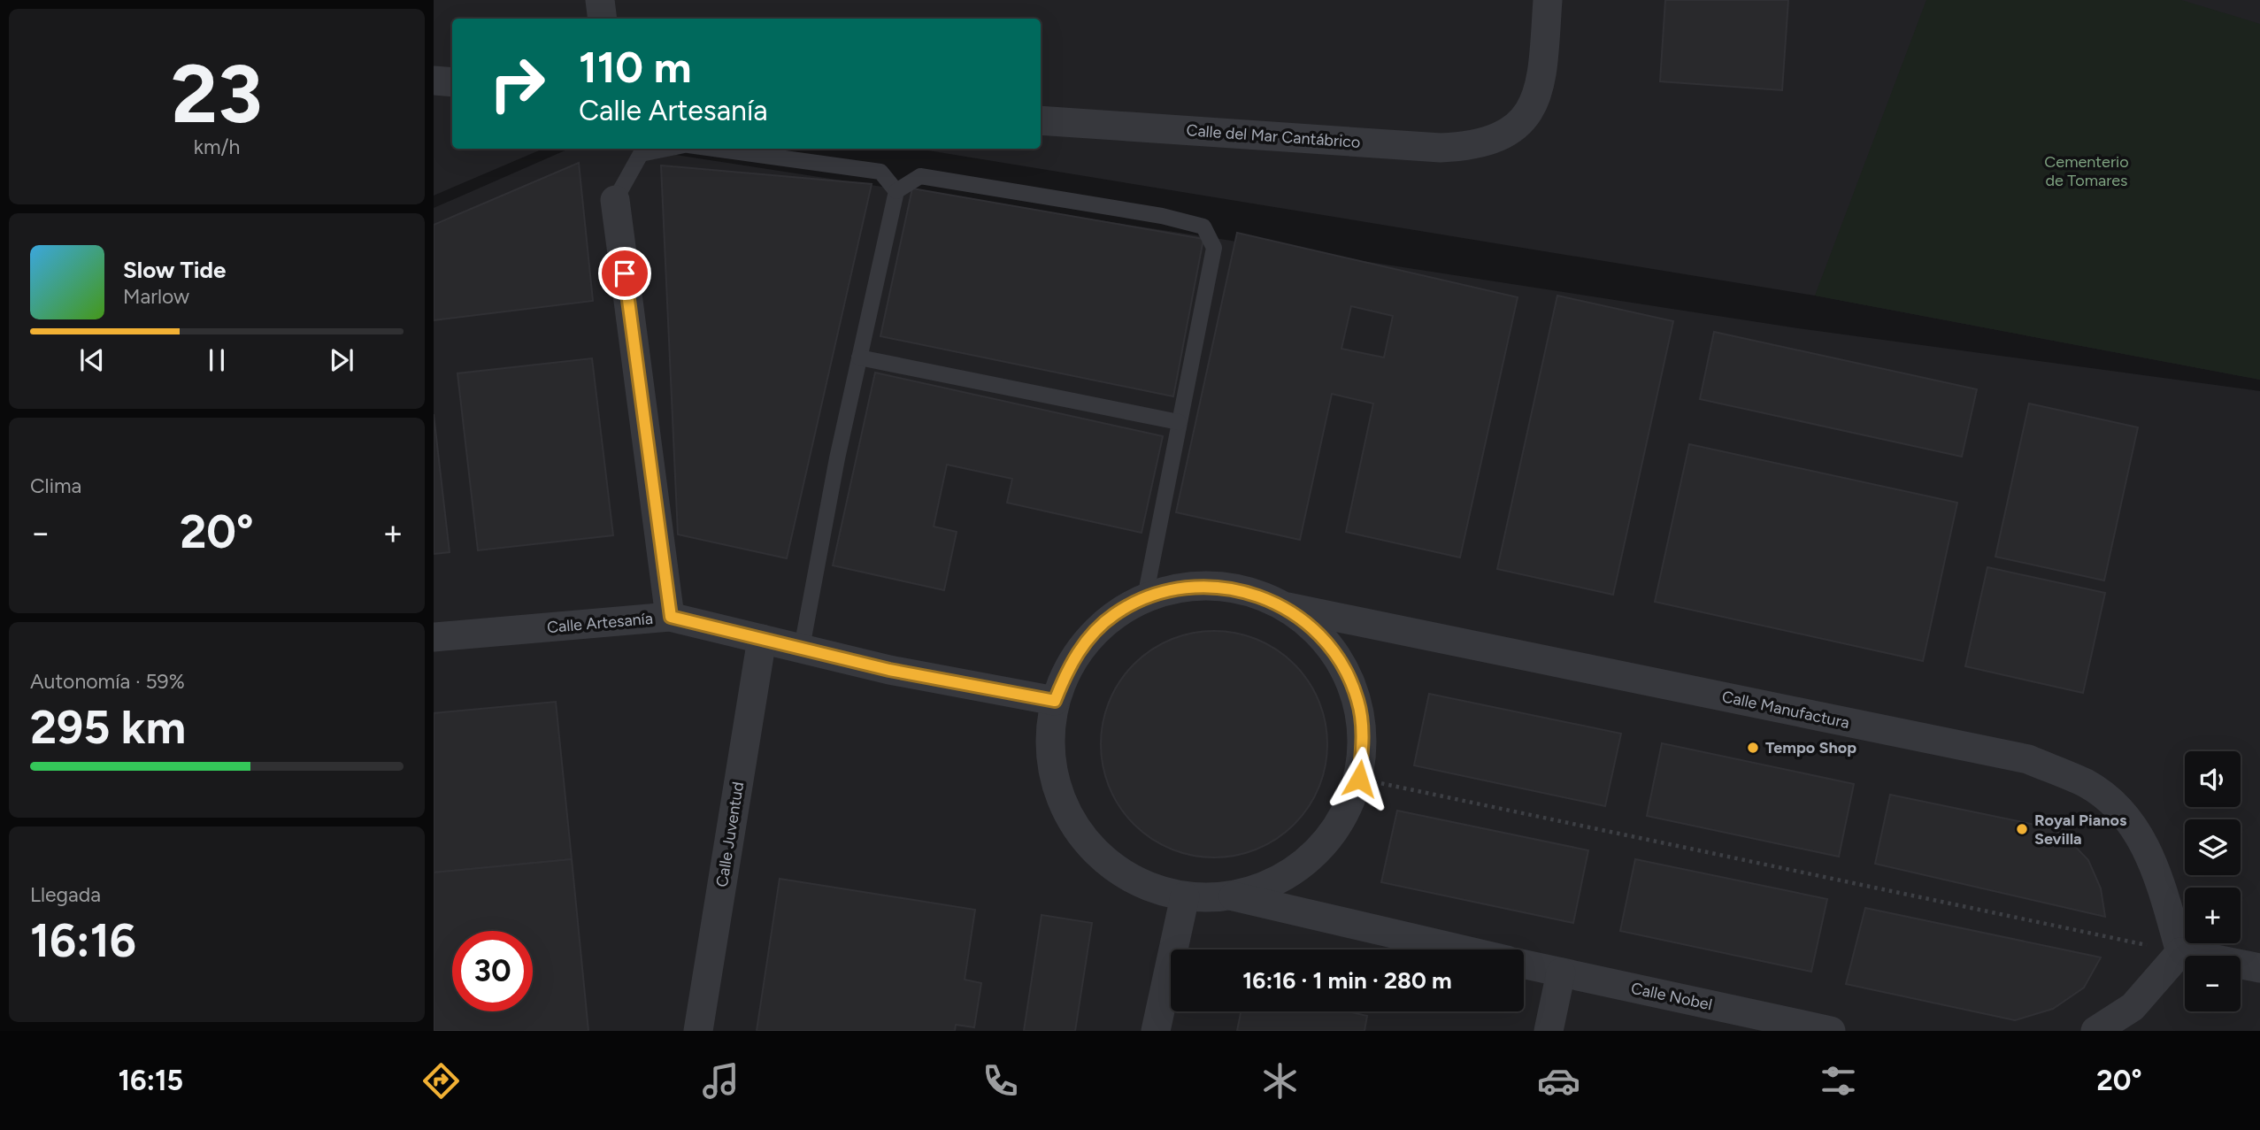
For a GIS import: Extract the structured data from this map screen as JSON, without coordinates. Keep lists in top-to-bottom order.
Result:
{
  "streets": {
    "street": [
      "Calle del Mar Cantábrico",
      "Calle Artesanía",
      "Calle Manufactura",
      "Calle Juventud",
      "Calle Nobel"
    ]
  },
  "crossings": [
    ["Calle Artesanía", "Calle Juventud"]
  ],
  "parks": ["Cementerio de Tomares"],
  "places": ["Tempo Shop", "Royal Pianos Sevilla"],
  "page": {
    "tile": [
      ["23", "km/h"],
      "Clima",
      ["Autonomía · 59%", "295 km"],
      ["Llegada", "16:16"]
    ],
    "turn": ["110 m", "Calle Artesanía"],
    "song": ["Slow Tide", "Marlow"],
    "heat": ["−", "20°", "+"],
    "map_buttons": ["+", "−"],
    "limit": "30",
    "trip": "16:16 · 1 min · 280 m",
    "tabs": ["16:15", "20°"]
  }
}
